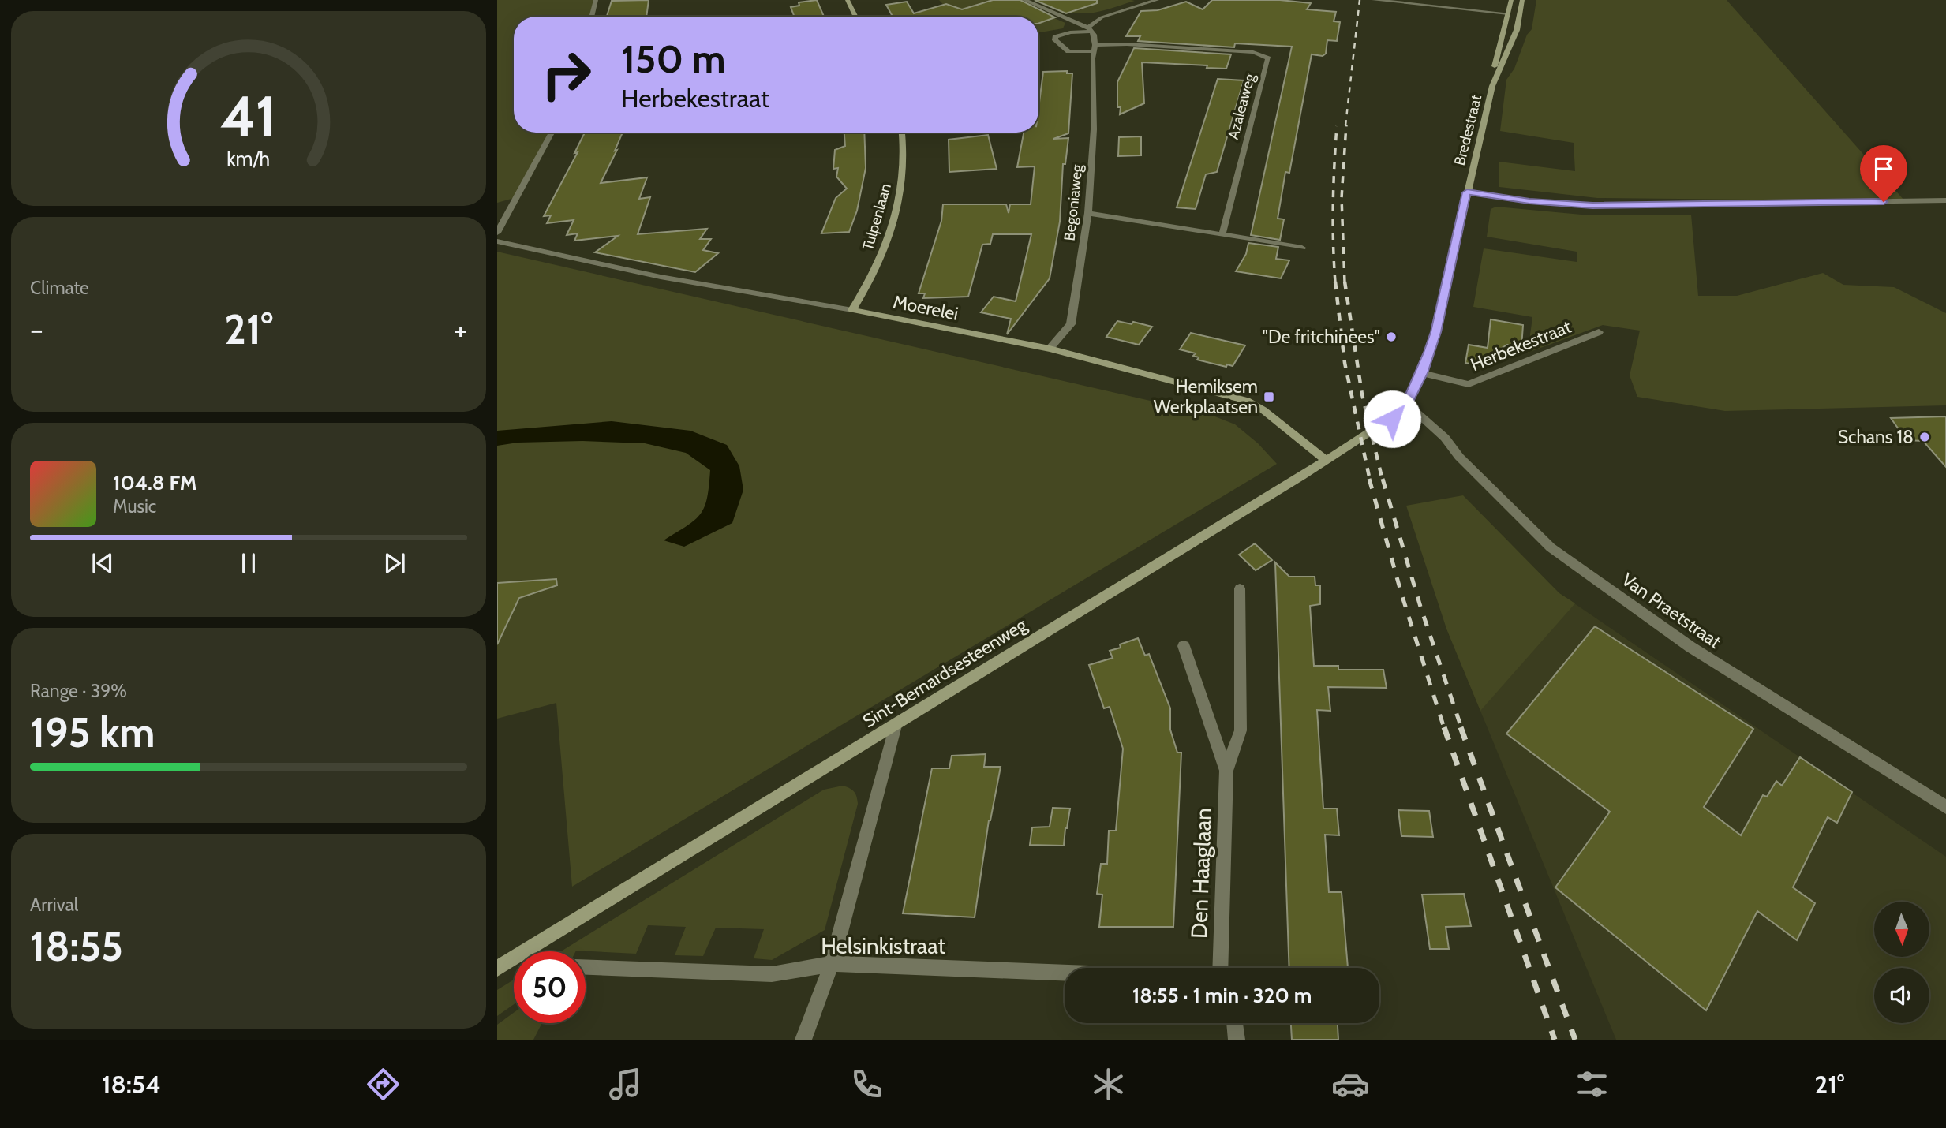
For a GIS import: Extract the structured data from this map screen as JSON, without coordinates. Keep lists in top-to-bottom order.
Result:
{
  "streets": {
    "main road": [
      "Bredestraat",
      "Tulpenlaan",
      "Moerelei",
      "Sint-Bernardsesteenweg"
    ],
    "street": [
      "Azaleaweg",
      "Begoniaweg",
      "Herbekestraat",
      "Van Praetstraat",
      "Den Haaglaan",
      "Helsinkistraat"
    ]
  },
  "crossings": [
    ["Azaleaweg", "Begoniaweg"],
    ["Bredestraat", "Herbekestraat"],
    ["Bredestraat", "Van Praetstraat"],
    ["Bredestraat", "Sint-Bernardsesteenweg"],
    ["Begoniaweg", "Moerelei"],
    ["Tulpenlaan", "Moerelei"],
    ["Moerelei", "Sint-Bernardsesteenweg"],
    ["Van Praetstraat", "Sint-Bernardsesteenweg"]
  ],
  "places": {
    "other": ["\"De fritchinees\"", "Schans 18"],
    "transit": ["Hemiksem Werkplaatsen"]
  },
  "north": "bottom",
  "page": {
    "turn": ["150 m", "Herbekestraat"],
    "tile": [
      "Climate",
      ["Range · 39%", "195 km"],
      ["Arrival", "18:55"]
    ],
    "heat": ["−", "21°", "+"],
    "song": ["104.8 FM", "Music"],
    "limit": "50",
    "trip": "18:55 · 1 min · 320 m",
    "tabs": ["18:54", "21°"],
    "gauge": ["41", "km/h"]
  }
}
